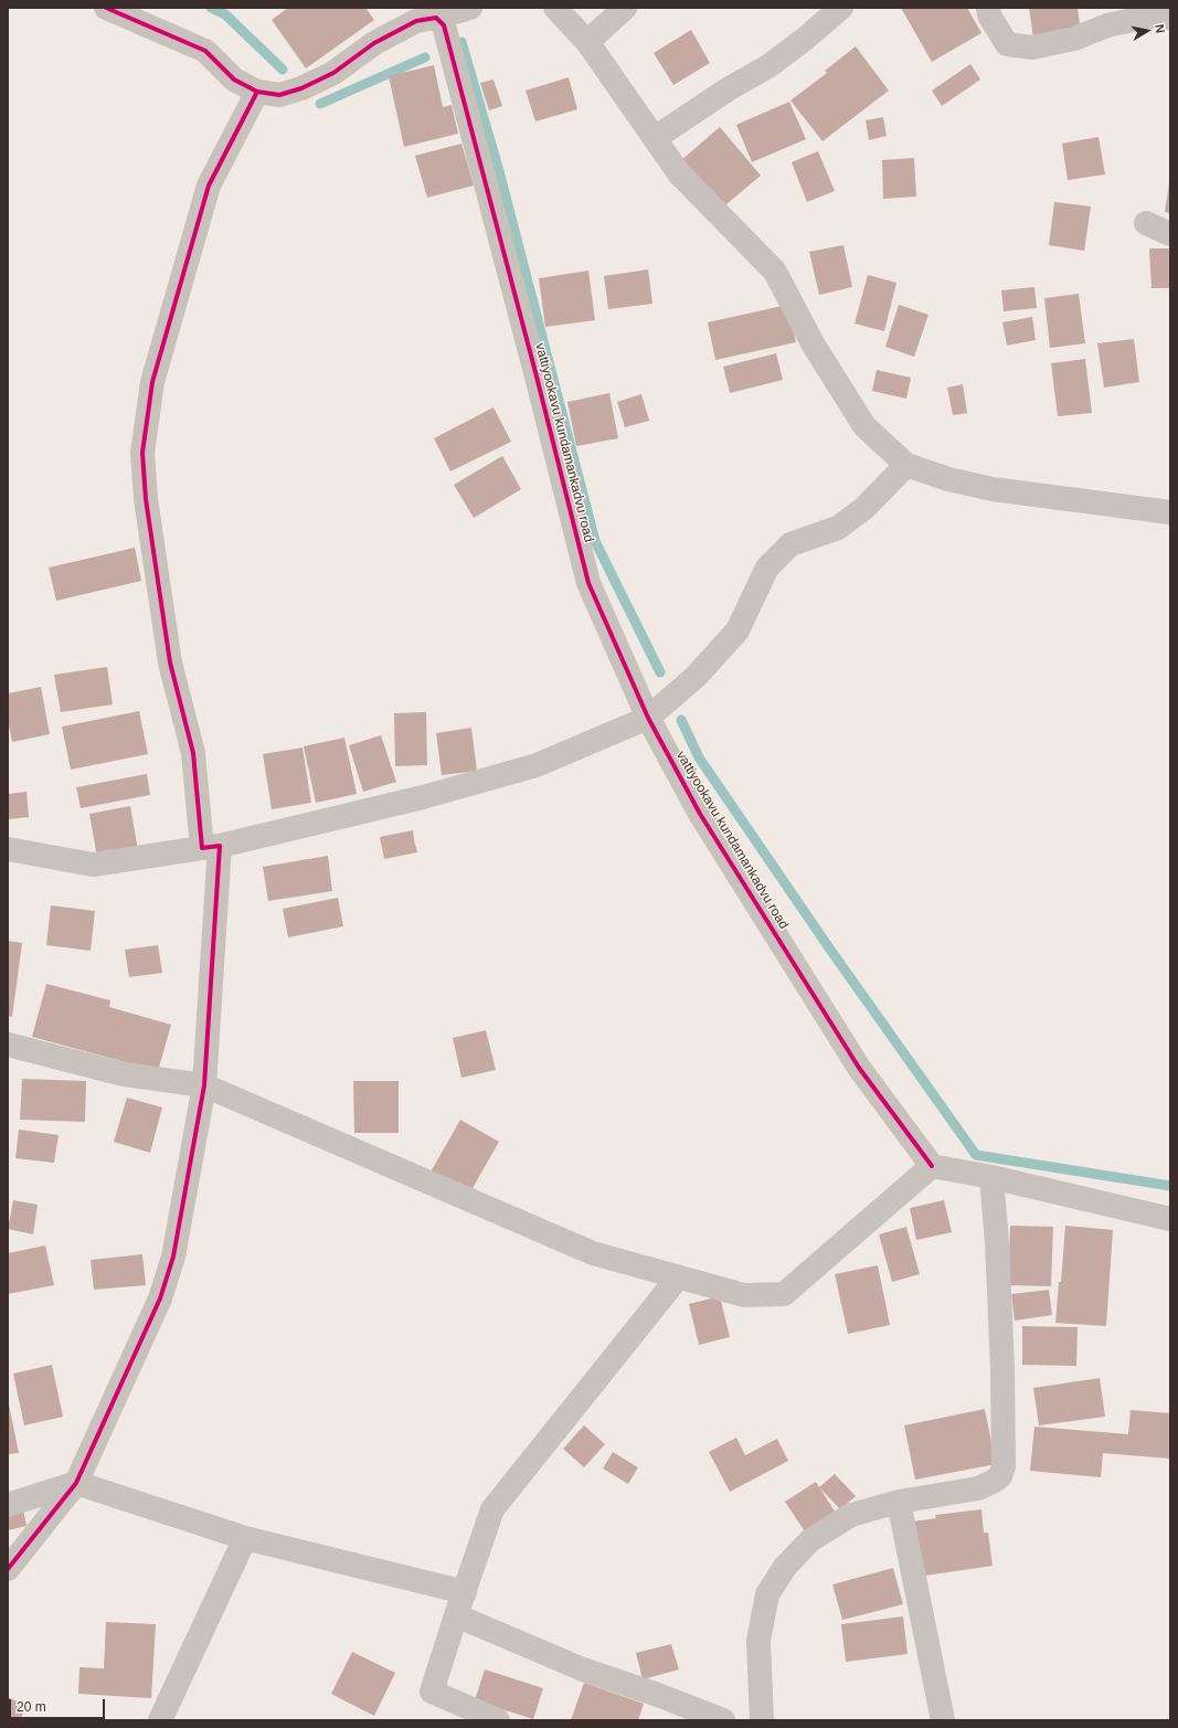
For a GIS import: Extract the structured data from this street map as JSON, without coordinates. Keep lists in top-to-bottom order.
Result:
{
  "streets": {
    "street": ["vattiyookavu kundamankadvu road"]
  },
  "scale_bar": "20 m",
  "north": "right"
}
